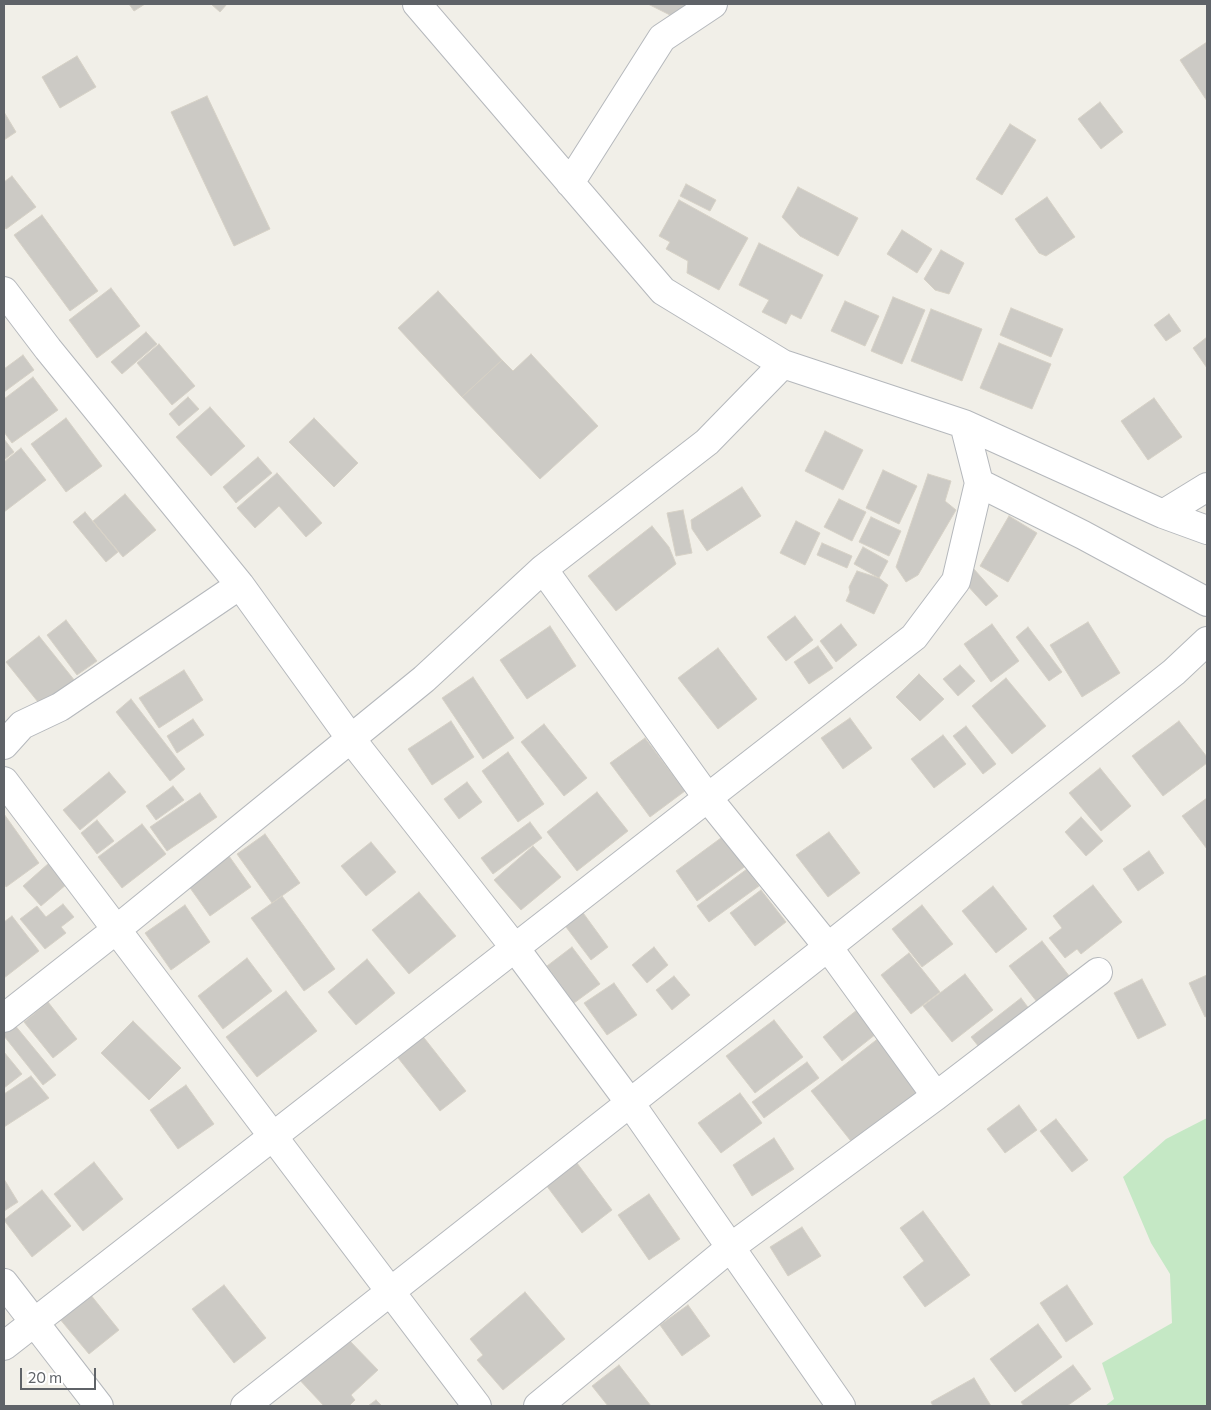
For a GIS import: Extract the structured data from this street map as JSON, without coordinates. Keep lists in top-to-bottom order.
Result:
{
  "scale_bar": "20 m"
}
